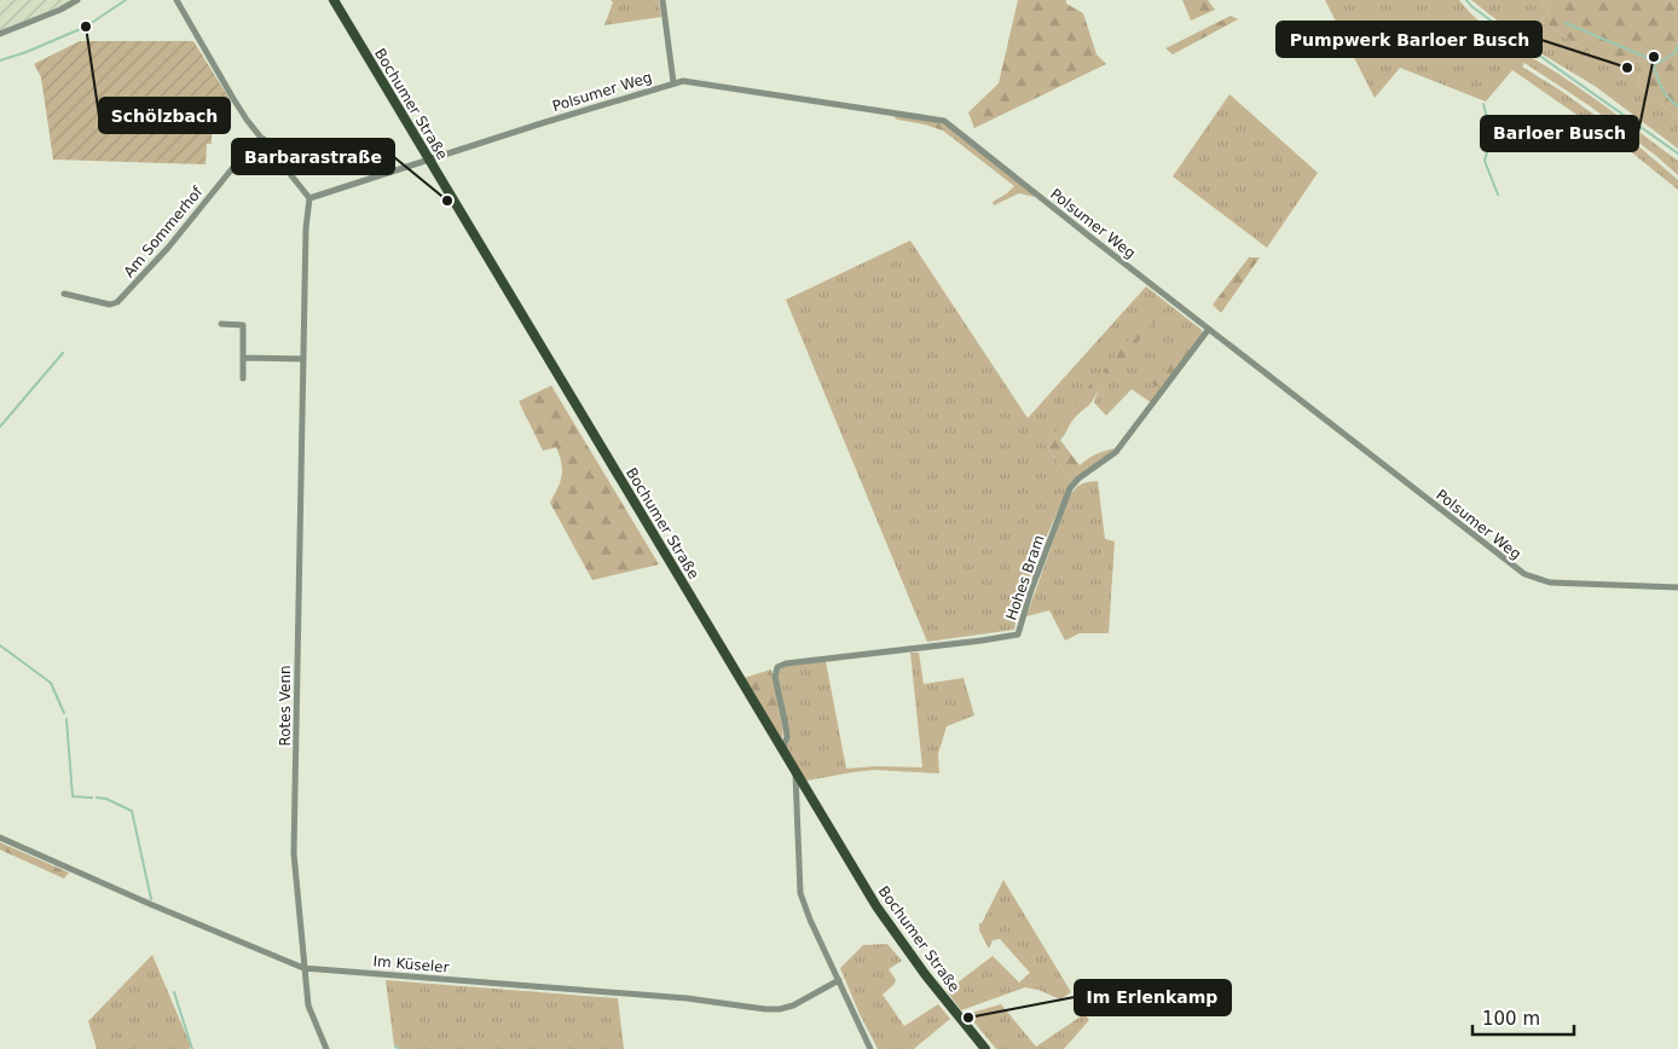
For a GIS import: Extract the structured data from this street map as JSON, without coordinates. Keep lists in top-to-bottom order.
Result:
{
  "streets": {
    "main road": ["Bochumer Straße"],
    "street": [
      "Polsumer Weg",
      "Am Sommerhof",
      "Hohes Bram",
      "Rotes Venn",
      "Im Küseler"
    ]
  },
  "crossings": [
    ["Polsumer Weg", "Bochumer Straße"],
    ["Polsumer Weg", "Hohes Bram"],
    ["Polsumer Weg", "Rotes Venn"],
    ["Bochumer Straße", "Hohes Bram"],
    ["Rotes Venn", "Im Küseler"]
  ],
  "places": [
    "Schölzbach",
    "Barloer Busch",
    "Pumpwerk Barloer Busch",
    "Barbarastraße",
    "Im Erlenkamp"
  ],
  "scale_bar": "100 m"
}
